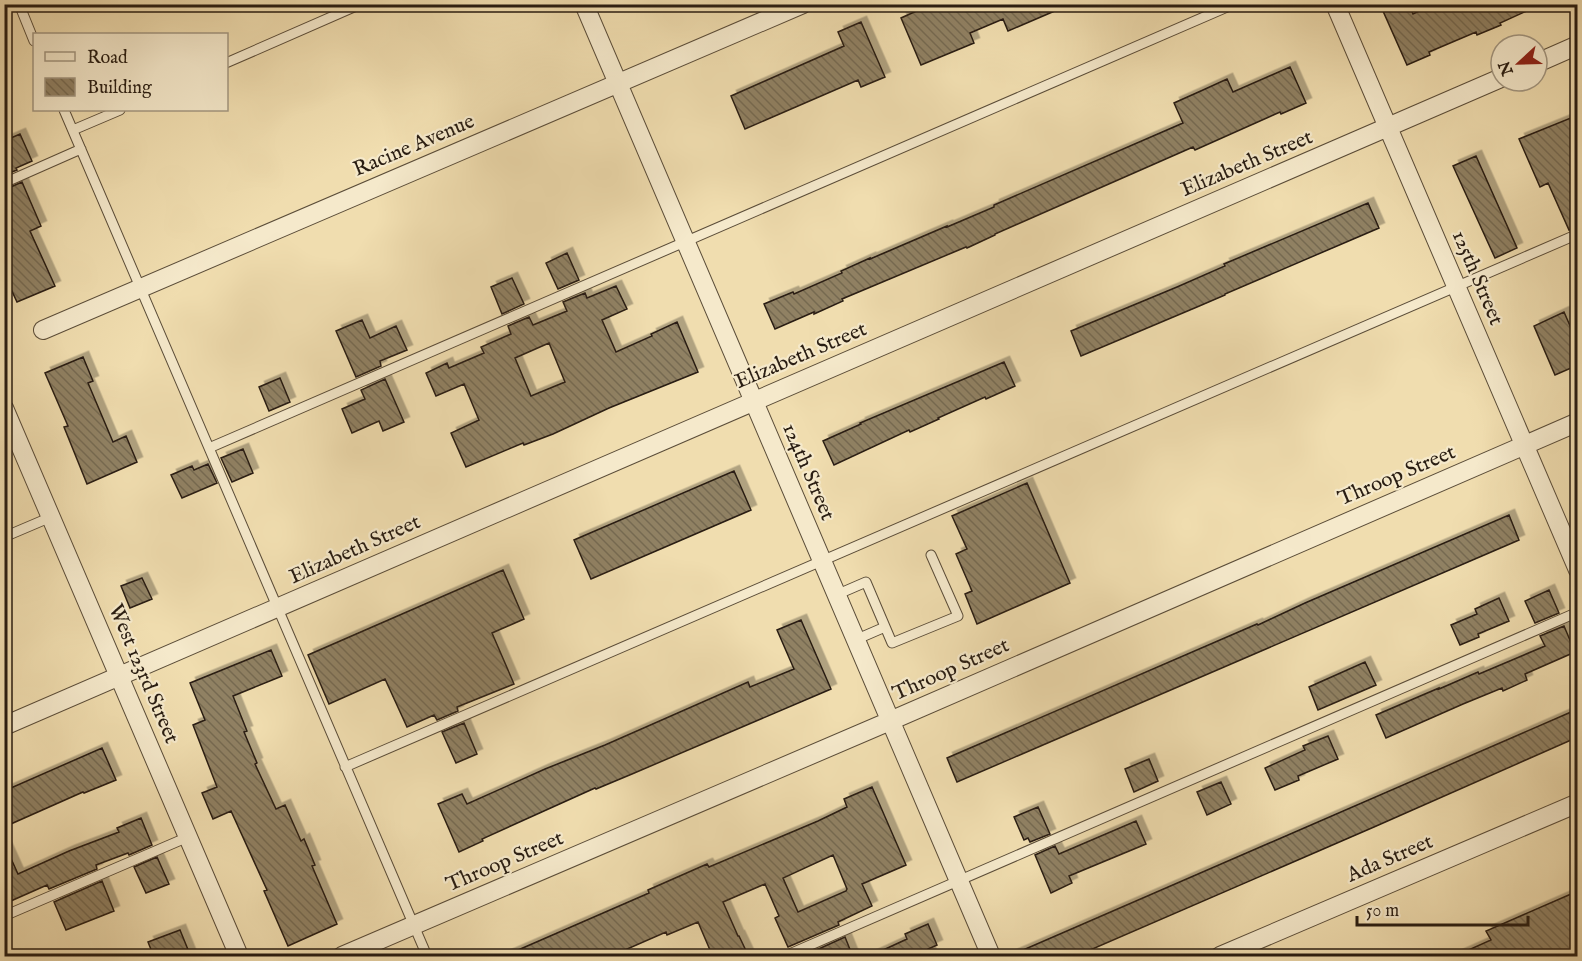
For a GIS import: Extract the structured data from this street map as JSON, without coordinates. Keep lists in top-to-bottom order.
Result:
{
  "streets": {
    "street": [
      "Racine Avenue",
      "Elizabeth Street",
      "125th Street",
      "124th Street",
      "Throop Street",
      "West 123rd Street",
      "Ada Street"
    ]
  },
  "crossings": [
    ["Racine Avenue", "124th Street"],
    ["Elizabeth Street", "125th Street"],
    ["Elizabeth Street", "124th Street"],
    ["Elizabeth Street", "West 123rd Street"],
    ["125th Street", "Throop Street"],
    ["124th Street", "Throop Street"]
  ],
  "legend": ["Road", "Building"],
  "scale_bar": "50 m",
  "north": "left"
}
